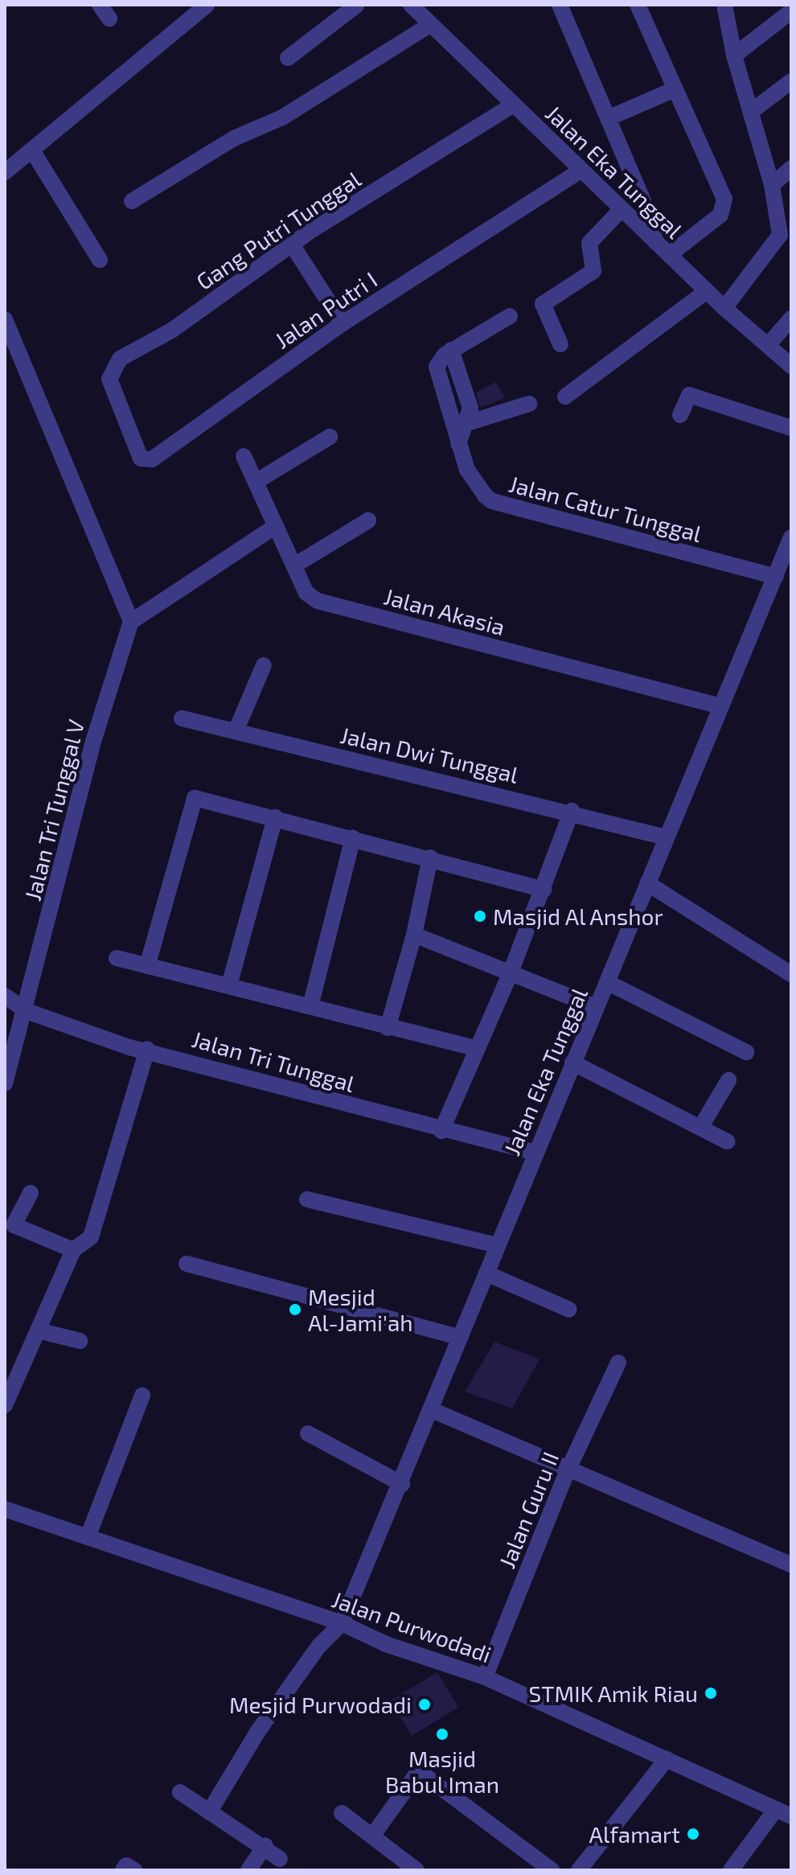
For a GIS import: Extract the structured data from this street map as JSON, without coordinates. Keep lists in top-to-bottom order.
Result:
{
  "streets": {
    "street": [
      "Jalan Eka Tunggal",
      "Gang Putri Tunggal",
      "Jalan Putri I",
      "Jalan Catur Tunggal",
      "Jalan Akasia",
      "Jalan Dwi Tunggal",
      "Jalan Tri Tunggal V",
      "Jalan Tri Tunggal",
      "Jalan Guru II",
      "Jalan Purwodadi"
    ]
  },
  "crossings": [
    ["Jalan Eka Tunggal", "Gang Putri Tunggal"],
    ["Jalan Eka Tunggal", "Jalan Putri I"],
    ["Jalan Eka Tunggal", "Jalan Catur Tunggal"],
    ["Jalan Eka Tunggal", "Jalan Akasia"],
    ["Jalan Eka Tunggal", "Jalan Dwi Tunggal"],
    ["Jalan Eka Tunggal", "Jalan Tri Tunggal"],
    ["Jalan Eka Tunggal", "Jalan Purwodadi"],
    ["Gang Putri Tunggal", "Jalan Putri I"],
    ["Jalan Tri Tunggal V", "Jalan Tri Tunggal"],
    ["Jalan Guru II", "Jalan Purwodadi"]
  ],
  "places": [
    "Masjid Al Anshor",
    "Mesjid Al-Jami'ah",
    "STMIK Amik Riau",
    "Mesjid Purwodadi",
    "Masjid Babul Iman",
    "Alfamart"
  ]
}
